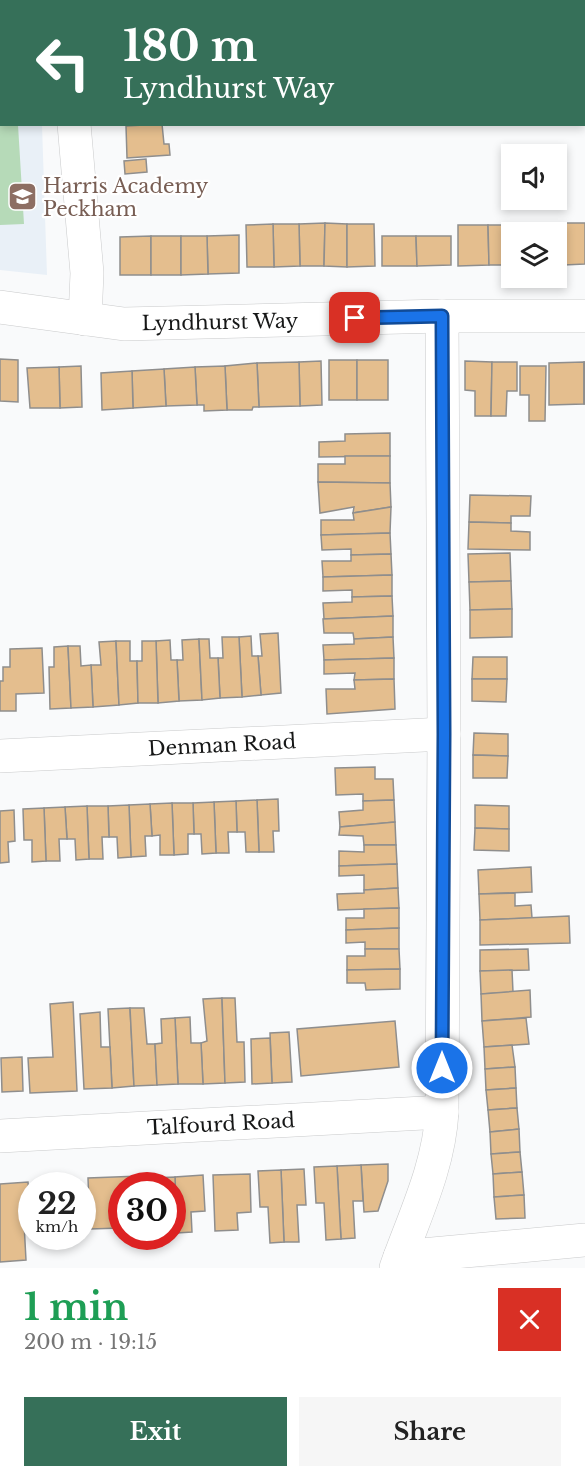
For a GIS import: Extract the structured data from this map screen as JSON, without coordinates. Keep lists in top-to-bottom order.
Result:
{
  "streets": {
    "street": ["Lyndhurst Way", "Denman Road", "Talfourd Road"]
  },
  "places": {
    "school or university": ["Harris Academy Peckham"]
  },
  "page": {
    "turn": ["180 m", "Lyndhurst Way"],
    "speed": "22 km/h",
    "limit": "30",
    "heading": ["1 min", "200 m · 19:15"],
    "buttons": ["Exit", "Share"]
  }
}
